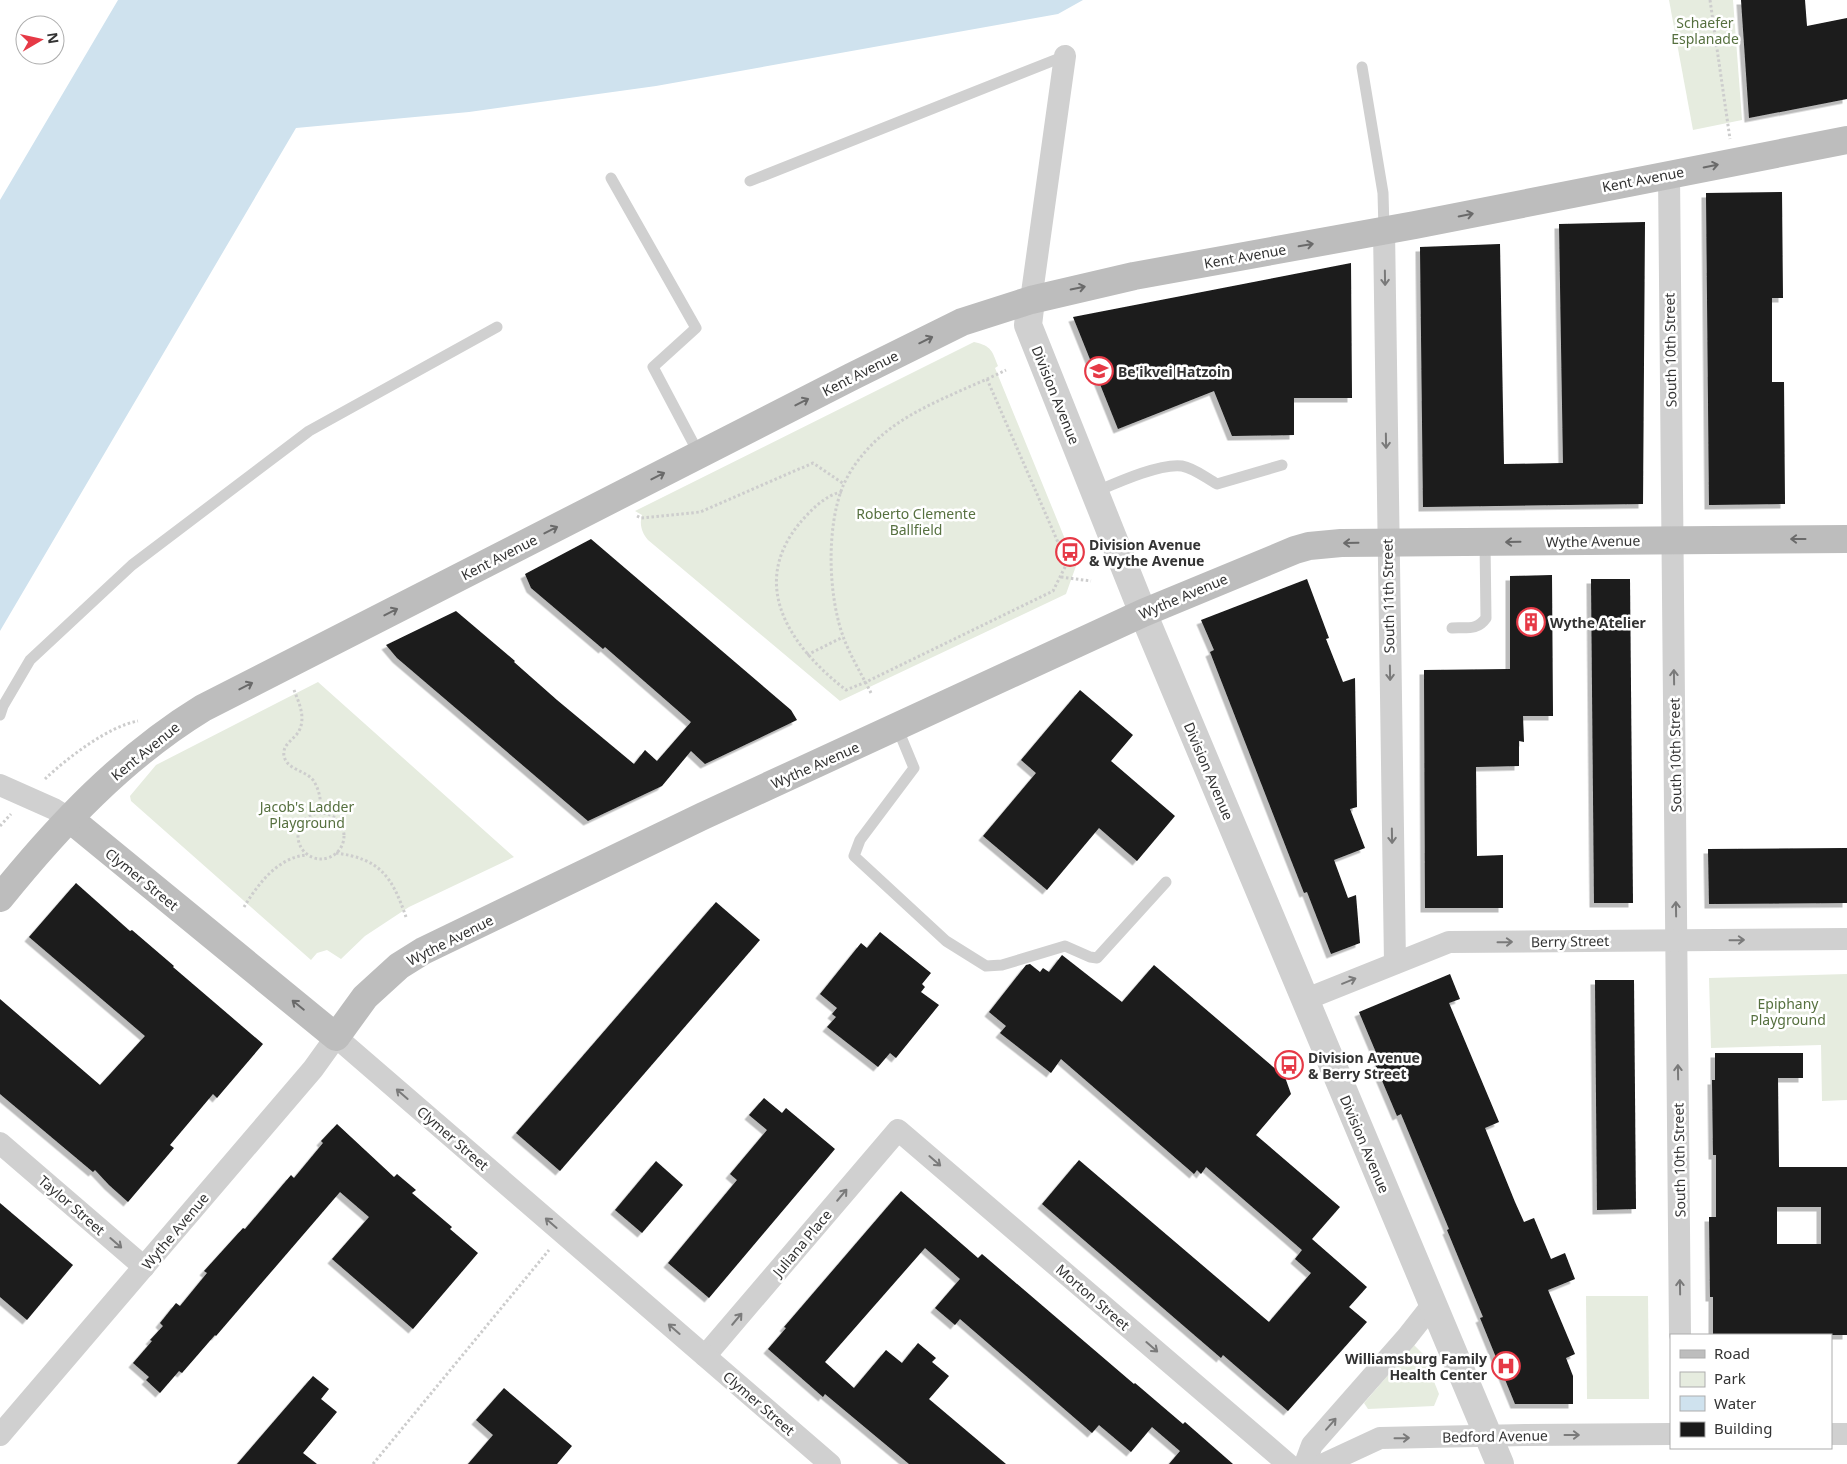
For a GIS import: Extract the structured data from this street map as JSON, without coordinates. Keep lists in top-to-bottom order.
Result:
{
  "streets": {
    "main road": ["Kent Avenue", "Wythe Avenue", "Clymer Street"],
    "street": [
      "South 10th Street",
      "Division Avenue",
      "South 11th Street",
      "Berry Street",
      "Taylor Street",
      "Juliana Place",
      "Morton Street",
      "Bedford Avenue"
    ]
  },
  "crossings": [
    ["Kent Avenue", "South 10th Street"],
    ["Kent Avenue", "Division Avenue"],
    ["Kent Avenue", "South 11th Street"],
    ["Kent Avenue", "Clymer Street"],
    ["South 10th Street", "Wythe Avenue"],
    ["South 10th Street", "Berry Street"],
    ["Division Avenue", "Wythe Avenue"],
    ["Division Avenue", "Berry Street"],
    ["Division Avenue", "Bedford Avenue"],
    ["Wythe Avenue", "South 11th Street"],
    ["Wythe Avenue", "Clymer Street"],
    ["Wythe Avenue", "Taylor Street"],
    ["South 11th Street", "Berry Street"],
    ["Clymer Street", "Juliana Place"],
    ["Juliana Place", "Morton Street"]
  ],
  "one_way": [
    "Kent Avenue",
    "South 10th Street",
    "South 11th Street",
    "Clymer Street",
    "Berry Street",
    "Taylor Street",
    "Juliana Place",
    "Morton Street",
    "Bedford Avenue"
  ],
  "parks": [
    "Schaefer Esplanade",
    "Roberto Clemente Ballfield",
    "Jacob's Ladder Playground",
    "Epiphany Playground"
  ],
  "places": {
    "school or university": ["Be'ikvei Hatzoin"],
    "bus stop": ["Division Avenue & Wythe Avenue", "Division Avenue & Berry Street"],
    "building": ["Wythe Atelier"],
    "hospital": ["Williamsburg Family Health Center"]
  },
  "legend": [
    "Road",
    "Park",
    "Water",
    "Building"
  ],
  "north": "right"
}
